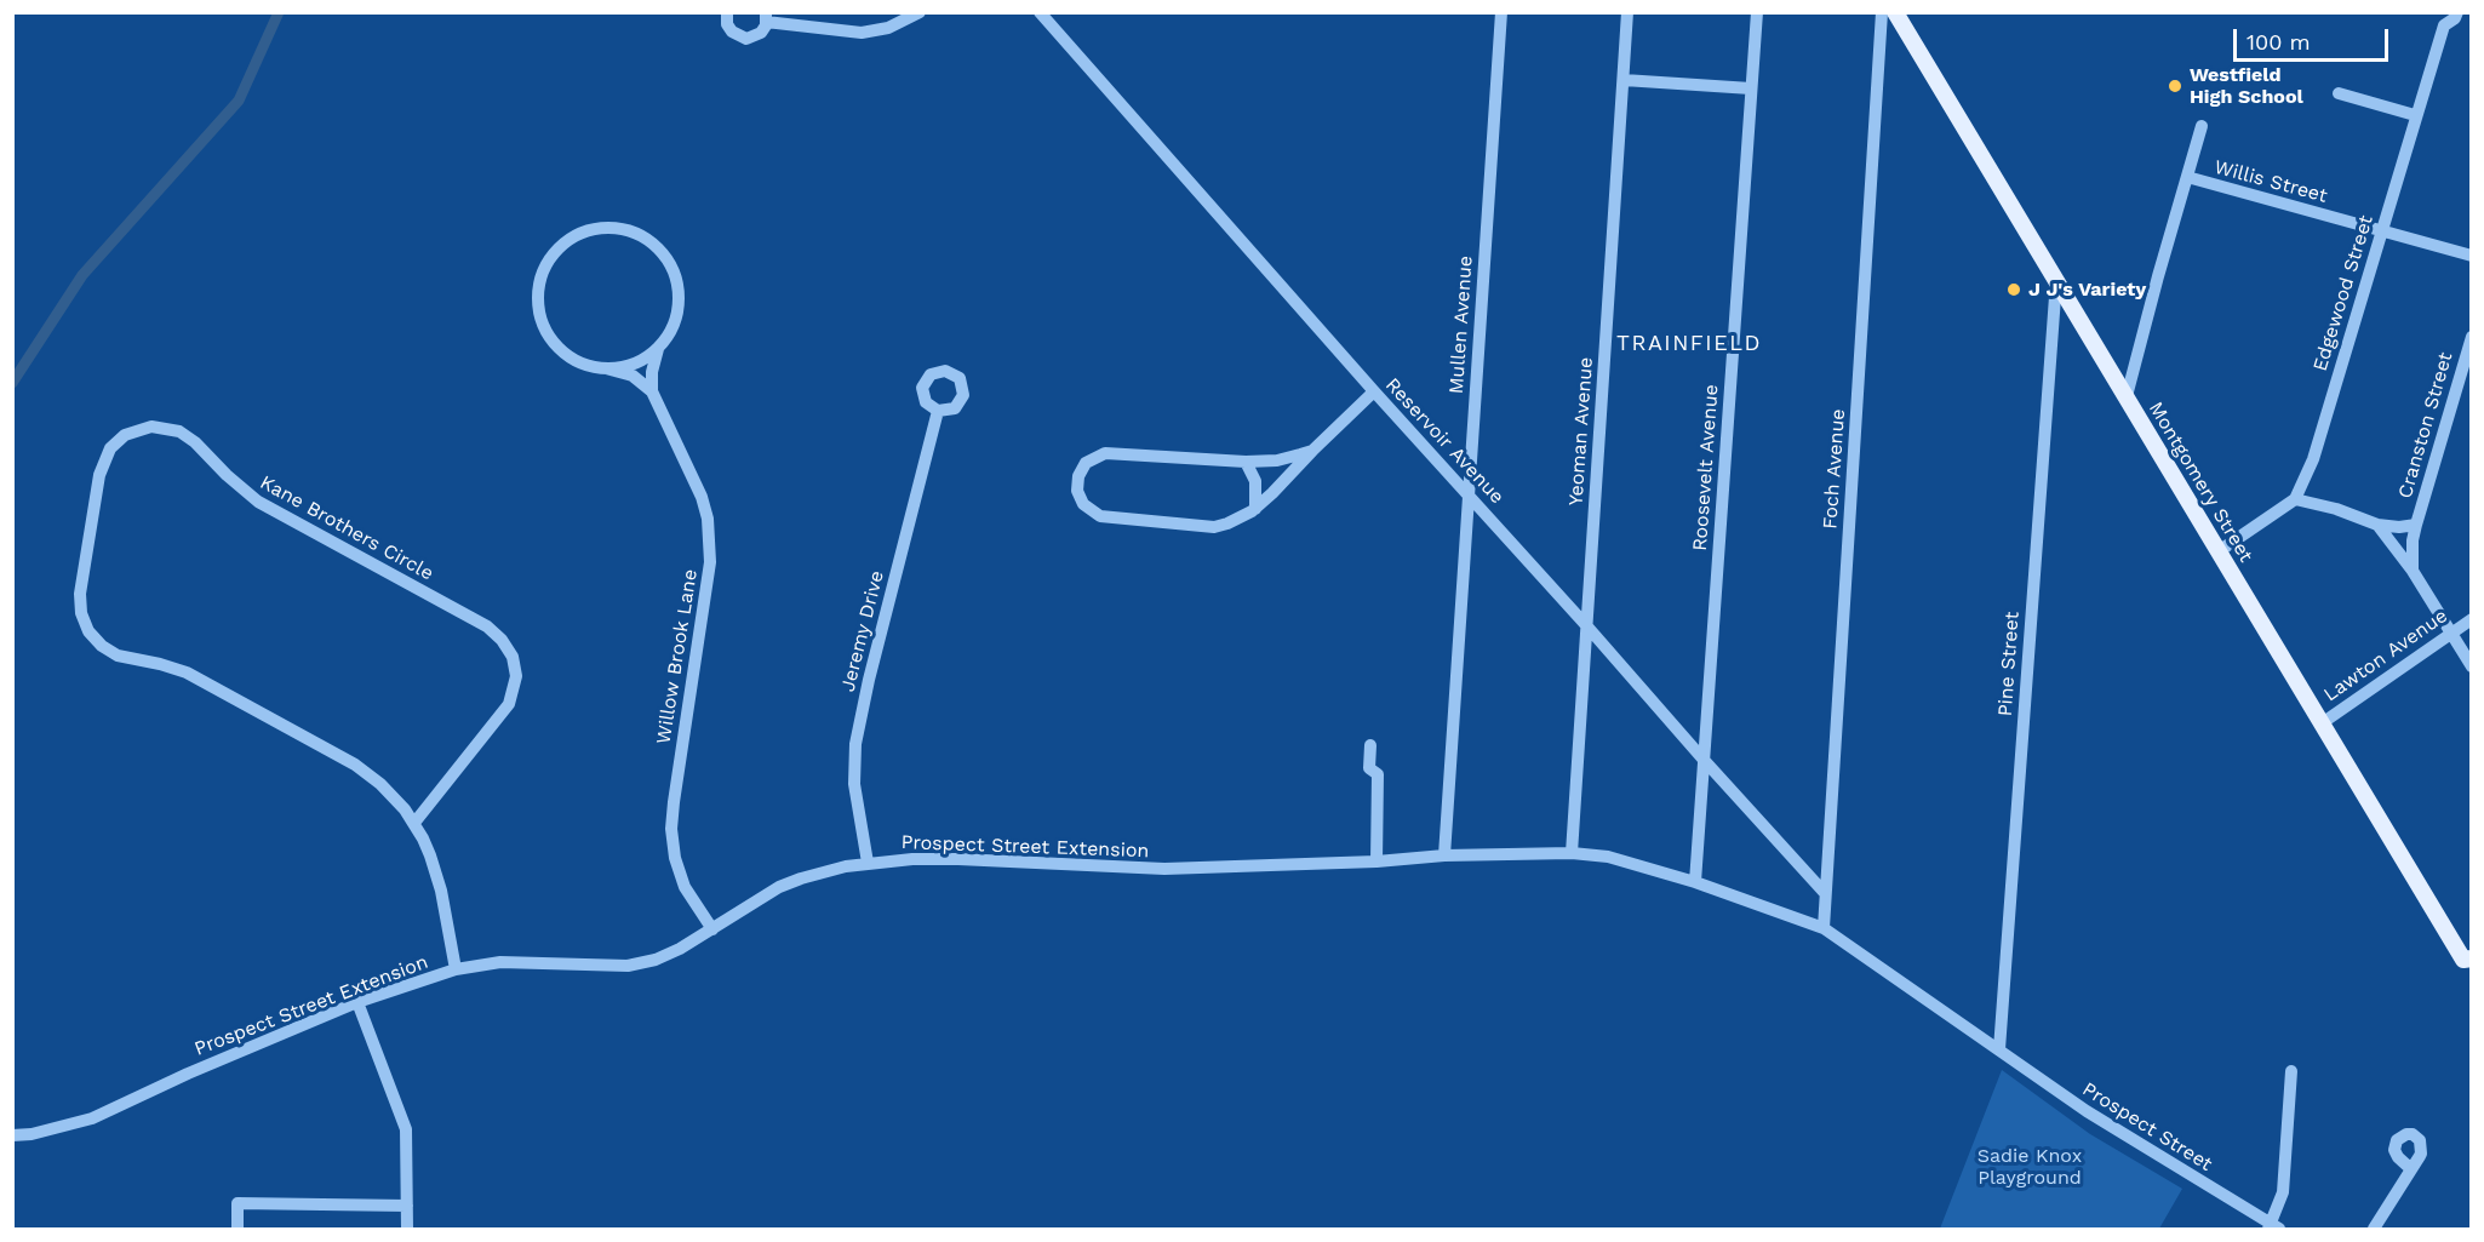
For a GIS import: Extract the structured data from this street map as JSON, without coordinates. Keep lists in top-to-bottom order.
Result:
{
  "streets": {
    "main road": ["Montgomery Street"],
    "street": [
      "Willis Street",
      "Edgewood Street",
      "Mullen Avenue",
      "Cranston Street",
      "Yeoman Avenue",
      "Reservoir Avenue",
      "Roosevelt Avenue",
      "Foch Avenue",
      "Kane Brothers Circle",
      "Jeremy Drive",
      "Lawton Avenue",
      "Willow Brook Lane",
      "Pine Street",
      "Prospect Street Extension",
      "Prospect Street"
    ]
  },
  "crossings": [
    ["Willis Street", "Edgewood Street"],
    ["Mullen Avenue", "Reservoir Avenue"],
    ["Mullen Avenue", "Prospect Street Extension"],
    ["Yeoman Avenue", "Reservoir Avenue"],
    ["Yeoman Avenue", "Prospect Street Extension"],
    ["Reservoir Avenue", "Roosevelt Avenue"],
    ["Reservoir Avenue", "Foch Avenue"],
    ["Roosevelt Avenue", "Prospect Street Extension"],
    ["Foch Avenue", "Prospect Street Extension"],
    ["Montgomery Street", "Lawton Avenue"],
    ["Montgomery Street", "Pine Street"],
    ["Kane Brothers Circle", "Prospect Street Extension"],
    ["Jeremy Drive", "Prospect Street Extension"],
    ["Willow Brook Lane", "Prospect Street Extension"],
    ["Pine Street", "Prospect Street Extension"],
    ["Pine Street", "Prospect Street"],
    ["Prospect Street Extension", "Prospect Street"]
  ],
  "districts": ["TRAINFIELD"],
  "parks": ["Sadie Knox Playground"],
  "places": ["Westfield High School", "J J's Variety"],
  "scale_bar": "100 m"
}
